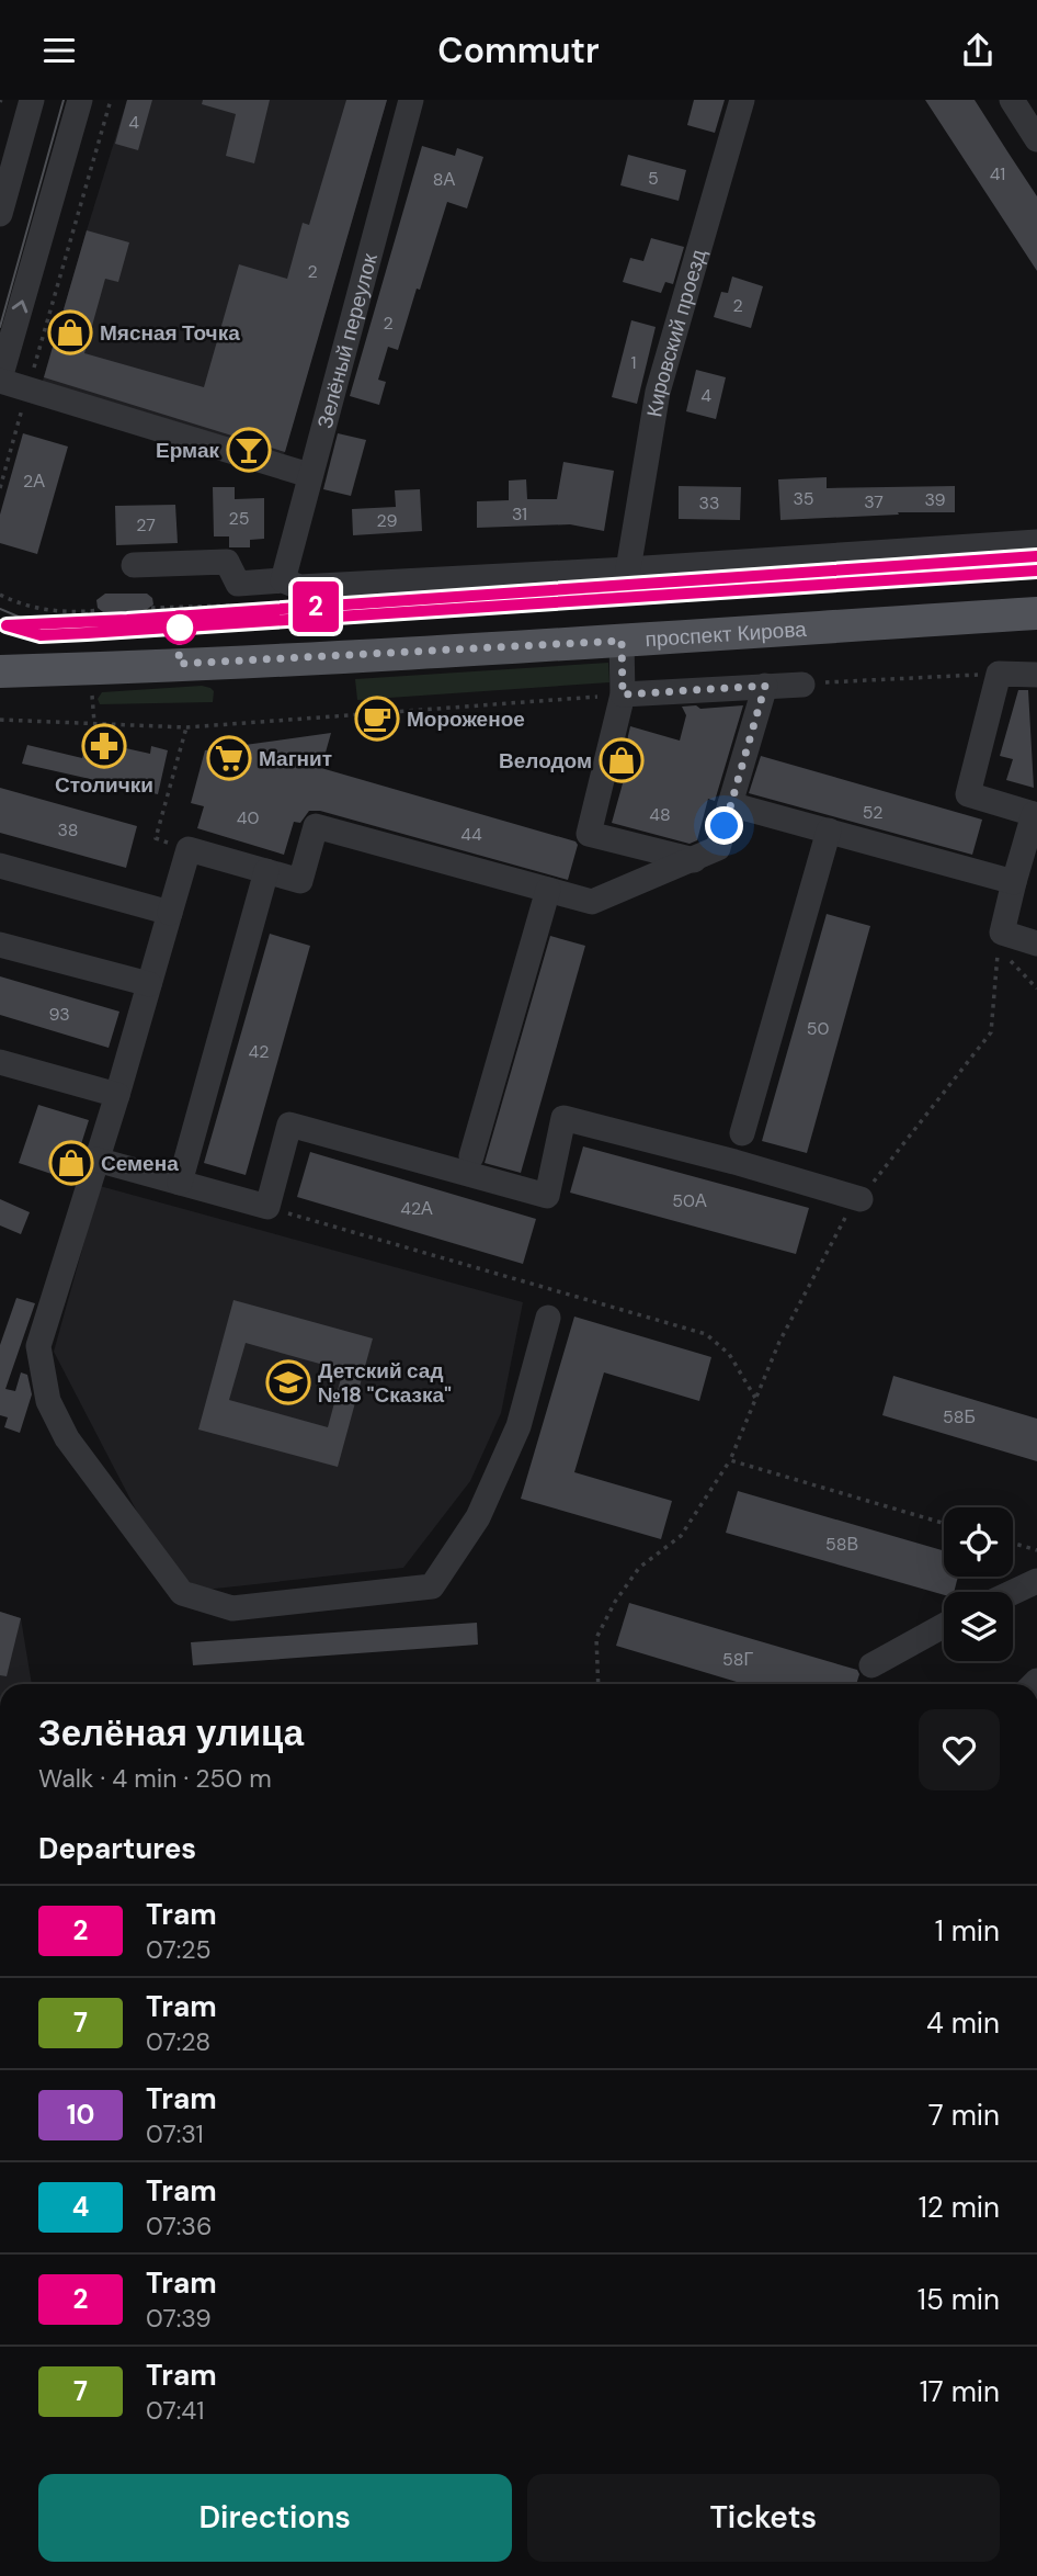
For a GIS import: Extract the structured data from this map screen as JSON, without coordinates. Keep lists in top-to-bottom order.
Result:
{
  "streets": {
    "main road": ["проспект Кирова"],
    "street": ["Кировский проезд", "Зелёный переулок"]
  },
  "places": {
    "shop": ["Мясная Точка", "Велодом", "Семена"],
    "bar": ["Ермак"],
    "cafe": ["Мороженое"],
    "pharmacy": ["Столички"],
    "supermarket": ["Магнит"],
    "school or university": ["Детский сад №18 \"Сказка\""]
  },
  "lines": ["tram line 2"],
  "house_numbers": [
    "4",
    "41",
    "5",
    "8А",
    "2",
    "2",
    "2",
    "1",
    "4",
    "2А",
    "35",
    "39",
    "37",
    "33",
    "31",
    "25",
    "29",
    "27",
    "52",
    "48",
    "40",
    "38",
    "44",
    "93",
    "50",
    "42",
    "50А",
    "42А",
    "58Б",
    "58В",
    "58Г"
  ],
  "page": {
    "header": "Commutr",
    "on_map": "2",
    "heading": [
      ["Зелёная улица", "Walk · 4 min · 250 m"],
      "Departures"
    ],
    "list": [
      {
        "mark": "2",
        "name": "Tram",
        "note": "07:25",
        "value": "1 min"
      },
      {
        "mark": "7",
        "name": "Tram",
        "note": "07:28",
        "value": "4 min"
      },
      {
        "mark": "10",
        "name": "Tram",
        "note": "07:31",
        "value": "7 min"
      },
      {
        "mark": "4",
        "name": "Tram",
        "note": "07:36",
        "value": "12 min"
      },
      {
        "mark": "2",
        "name": "Tram",
        "note": "07:39",
        "value": "15 min"
      },
      {
        "mark": "7",
        "name": "Tram",
        "note": "07:41",
        "value": "17 min"
      }
    ],
    "buttons": ["Directions", "Tickets"]
  }
}
